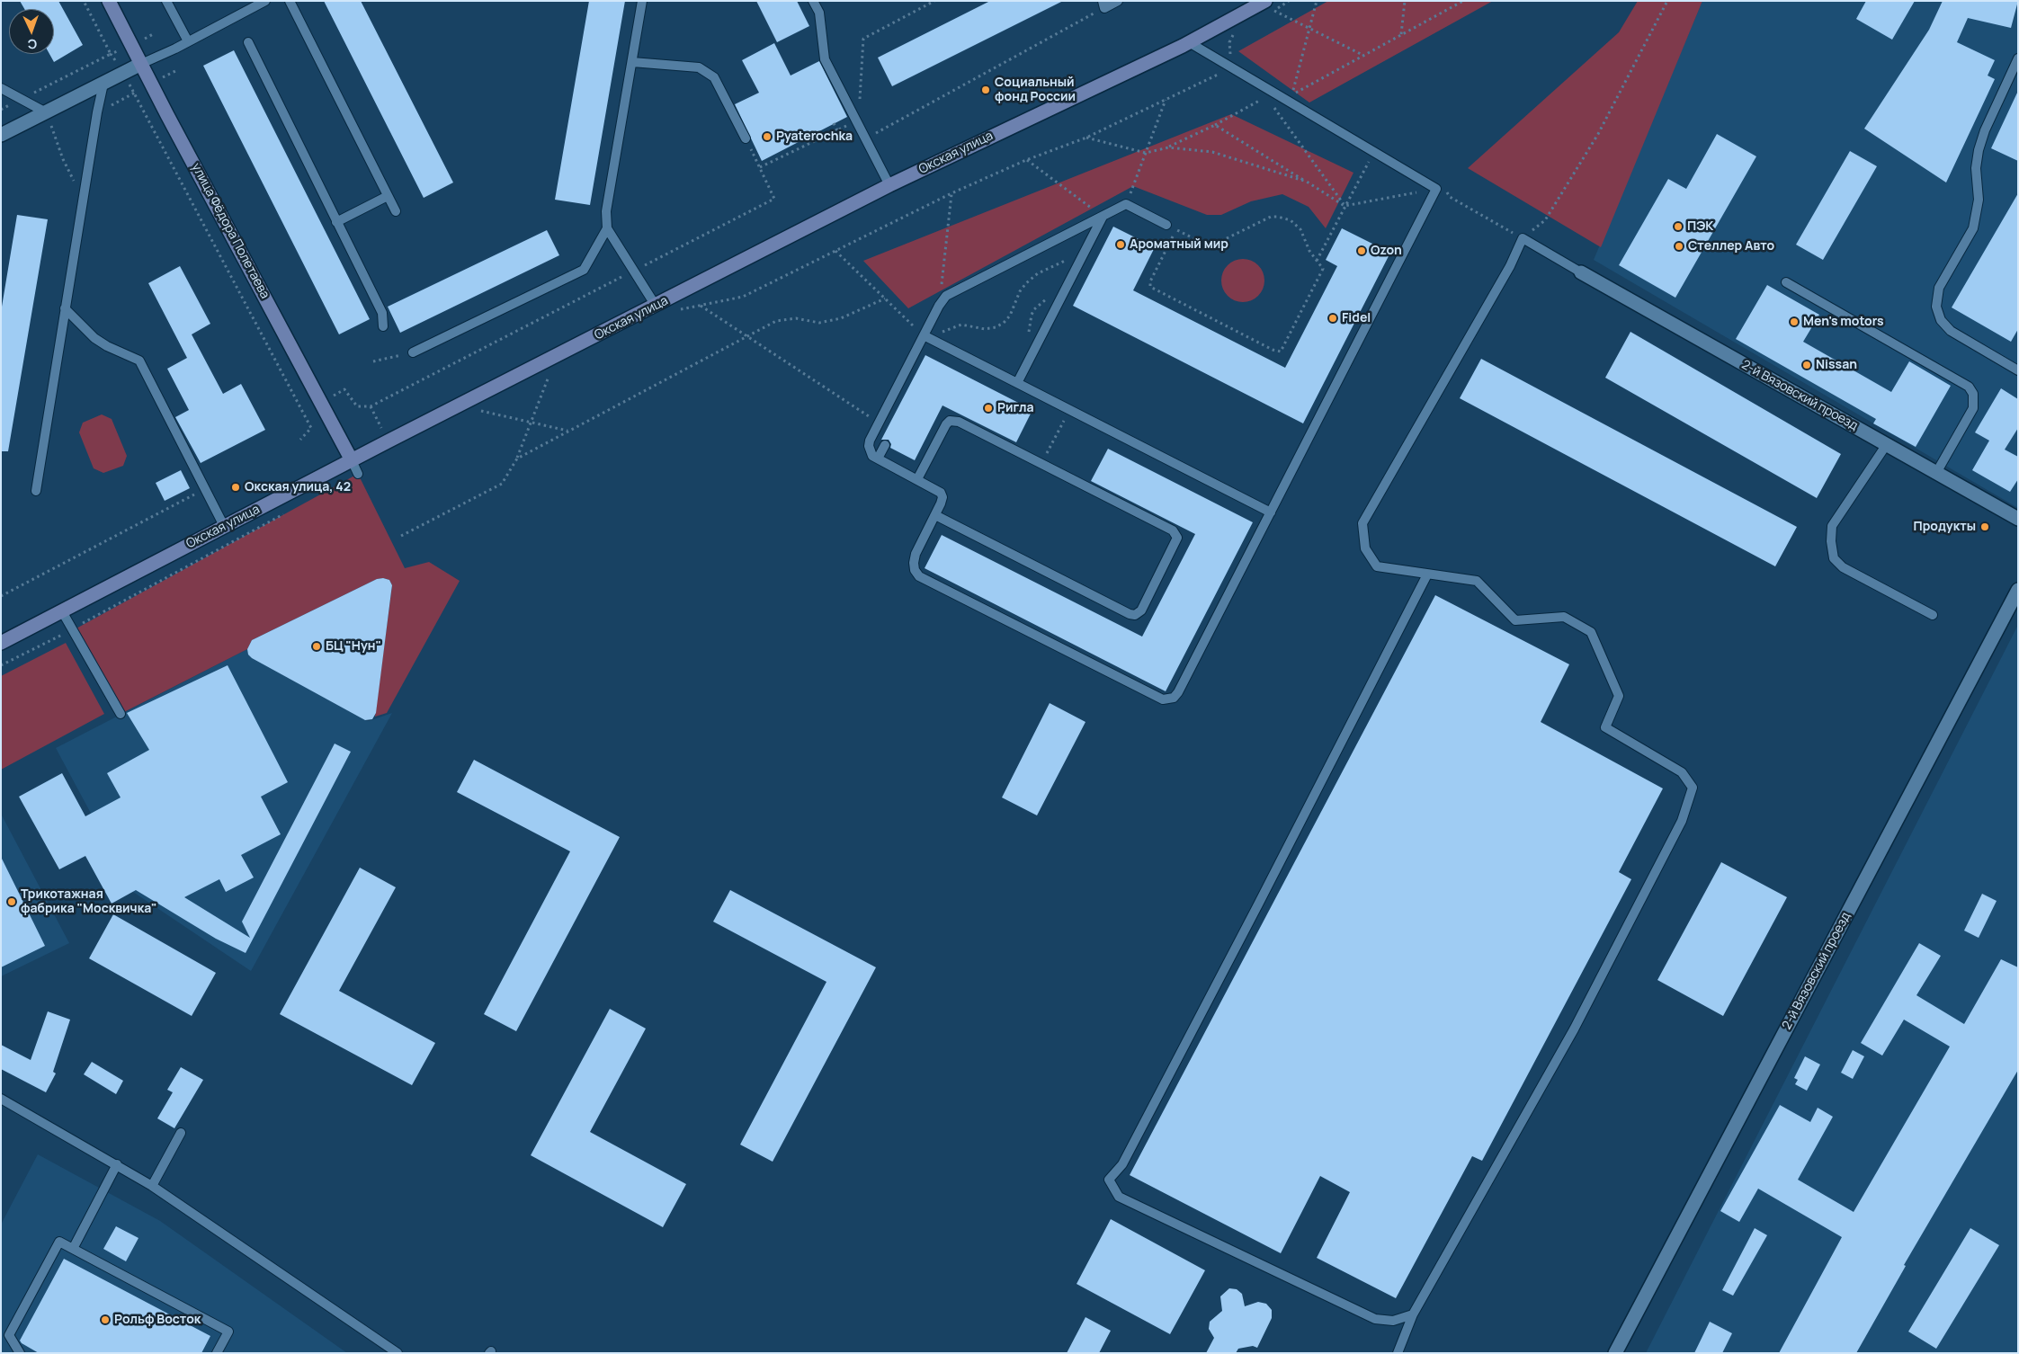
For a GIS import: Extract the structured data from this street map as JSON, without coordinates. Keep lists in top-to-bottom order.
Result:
{
  "streets": {
    "main road": ["Окская улица", "улица Фёдора Полетаева"],
    "street": ["2-й Вязовский проезд"]
  },
  "crossings": [
    ["Окская улица", "улица Фёдора Полетаева"]
  ],
  "places": [
    "Социальный фонд России",
    "Pyaterochka",
    "ПЭК",
    "Ароматный мир",
    "Стеллер Авто",
    "Ozon",
    "Fidel",
    "Men's motors",
    "Nissan",
    "Ригла",
    "Окская улица, 42",
    "Продукты",
    "БЦ \"Нун\"",
    "Трикотажная фабрика \"Москвичка\"",
    "Рольф Восток"
  ],
  "north": "bottom"
}
